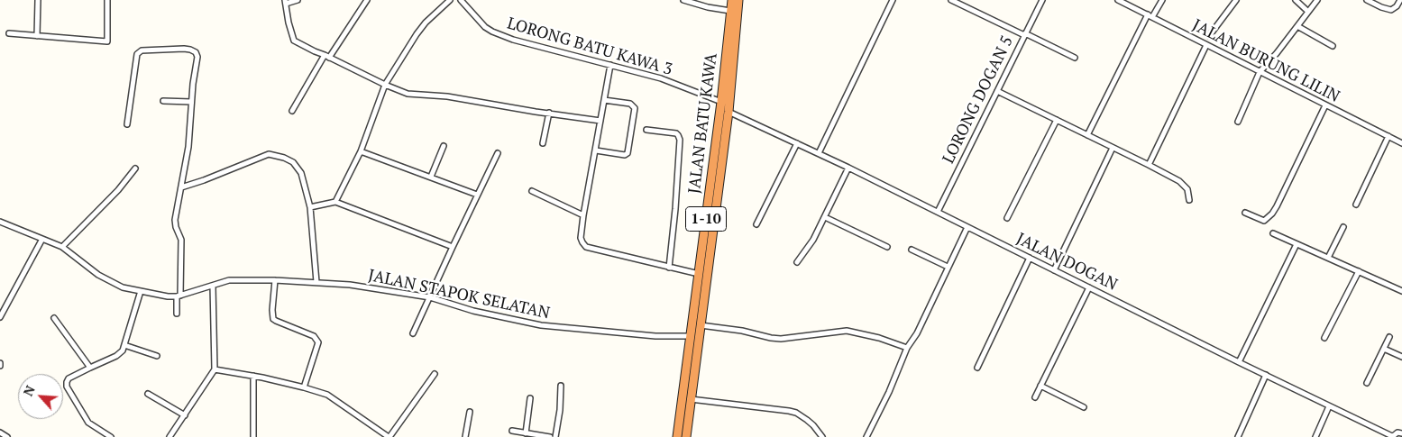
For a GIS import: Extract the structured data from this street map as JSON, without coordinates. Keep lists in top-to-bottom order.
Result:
{
  "streets": {
    "highway": ["JALAN BATU KAWA", "1-10"],
    "street": [
      "LORONG BATU KAWA 3",
      "JALAN BURUNG LILIN",
      "LORONG DOGAN 5",
      "JALAN DOGAN",
      "JALAN STAPOK SELATAN"
    ]
  },
  "crossings": [
    ["LORONG BATU KAWA 3", "JALAN BATU KAWA"],
    ["LORONG DOGAN 5", "JALAN DOGAN"],
    ["JALAN BATU KAWA", "JALAN DOGAN"],
    ["JALAN BATU KAWA", "JALAN STAPOK SELATAN"]
  ],
  "north": "top left"
}
